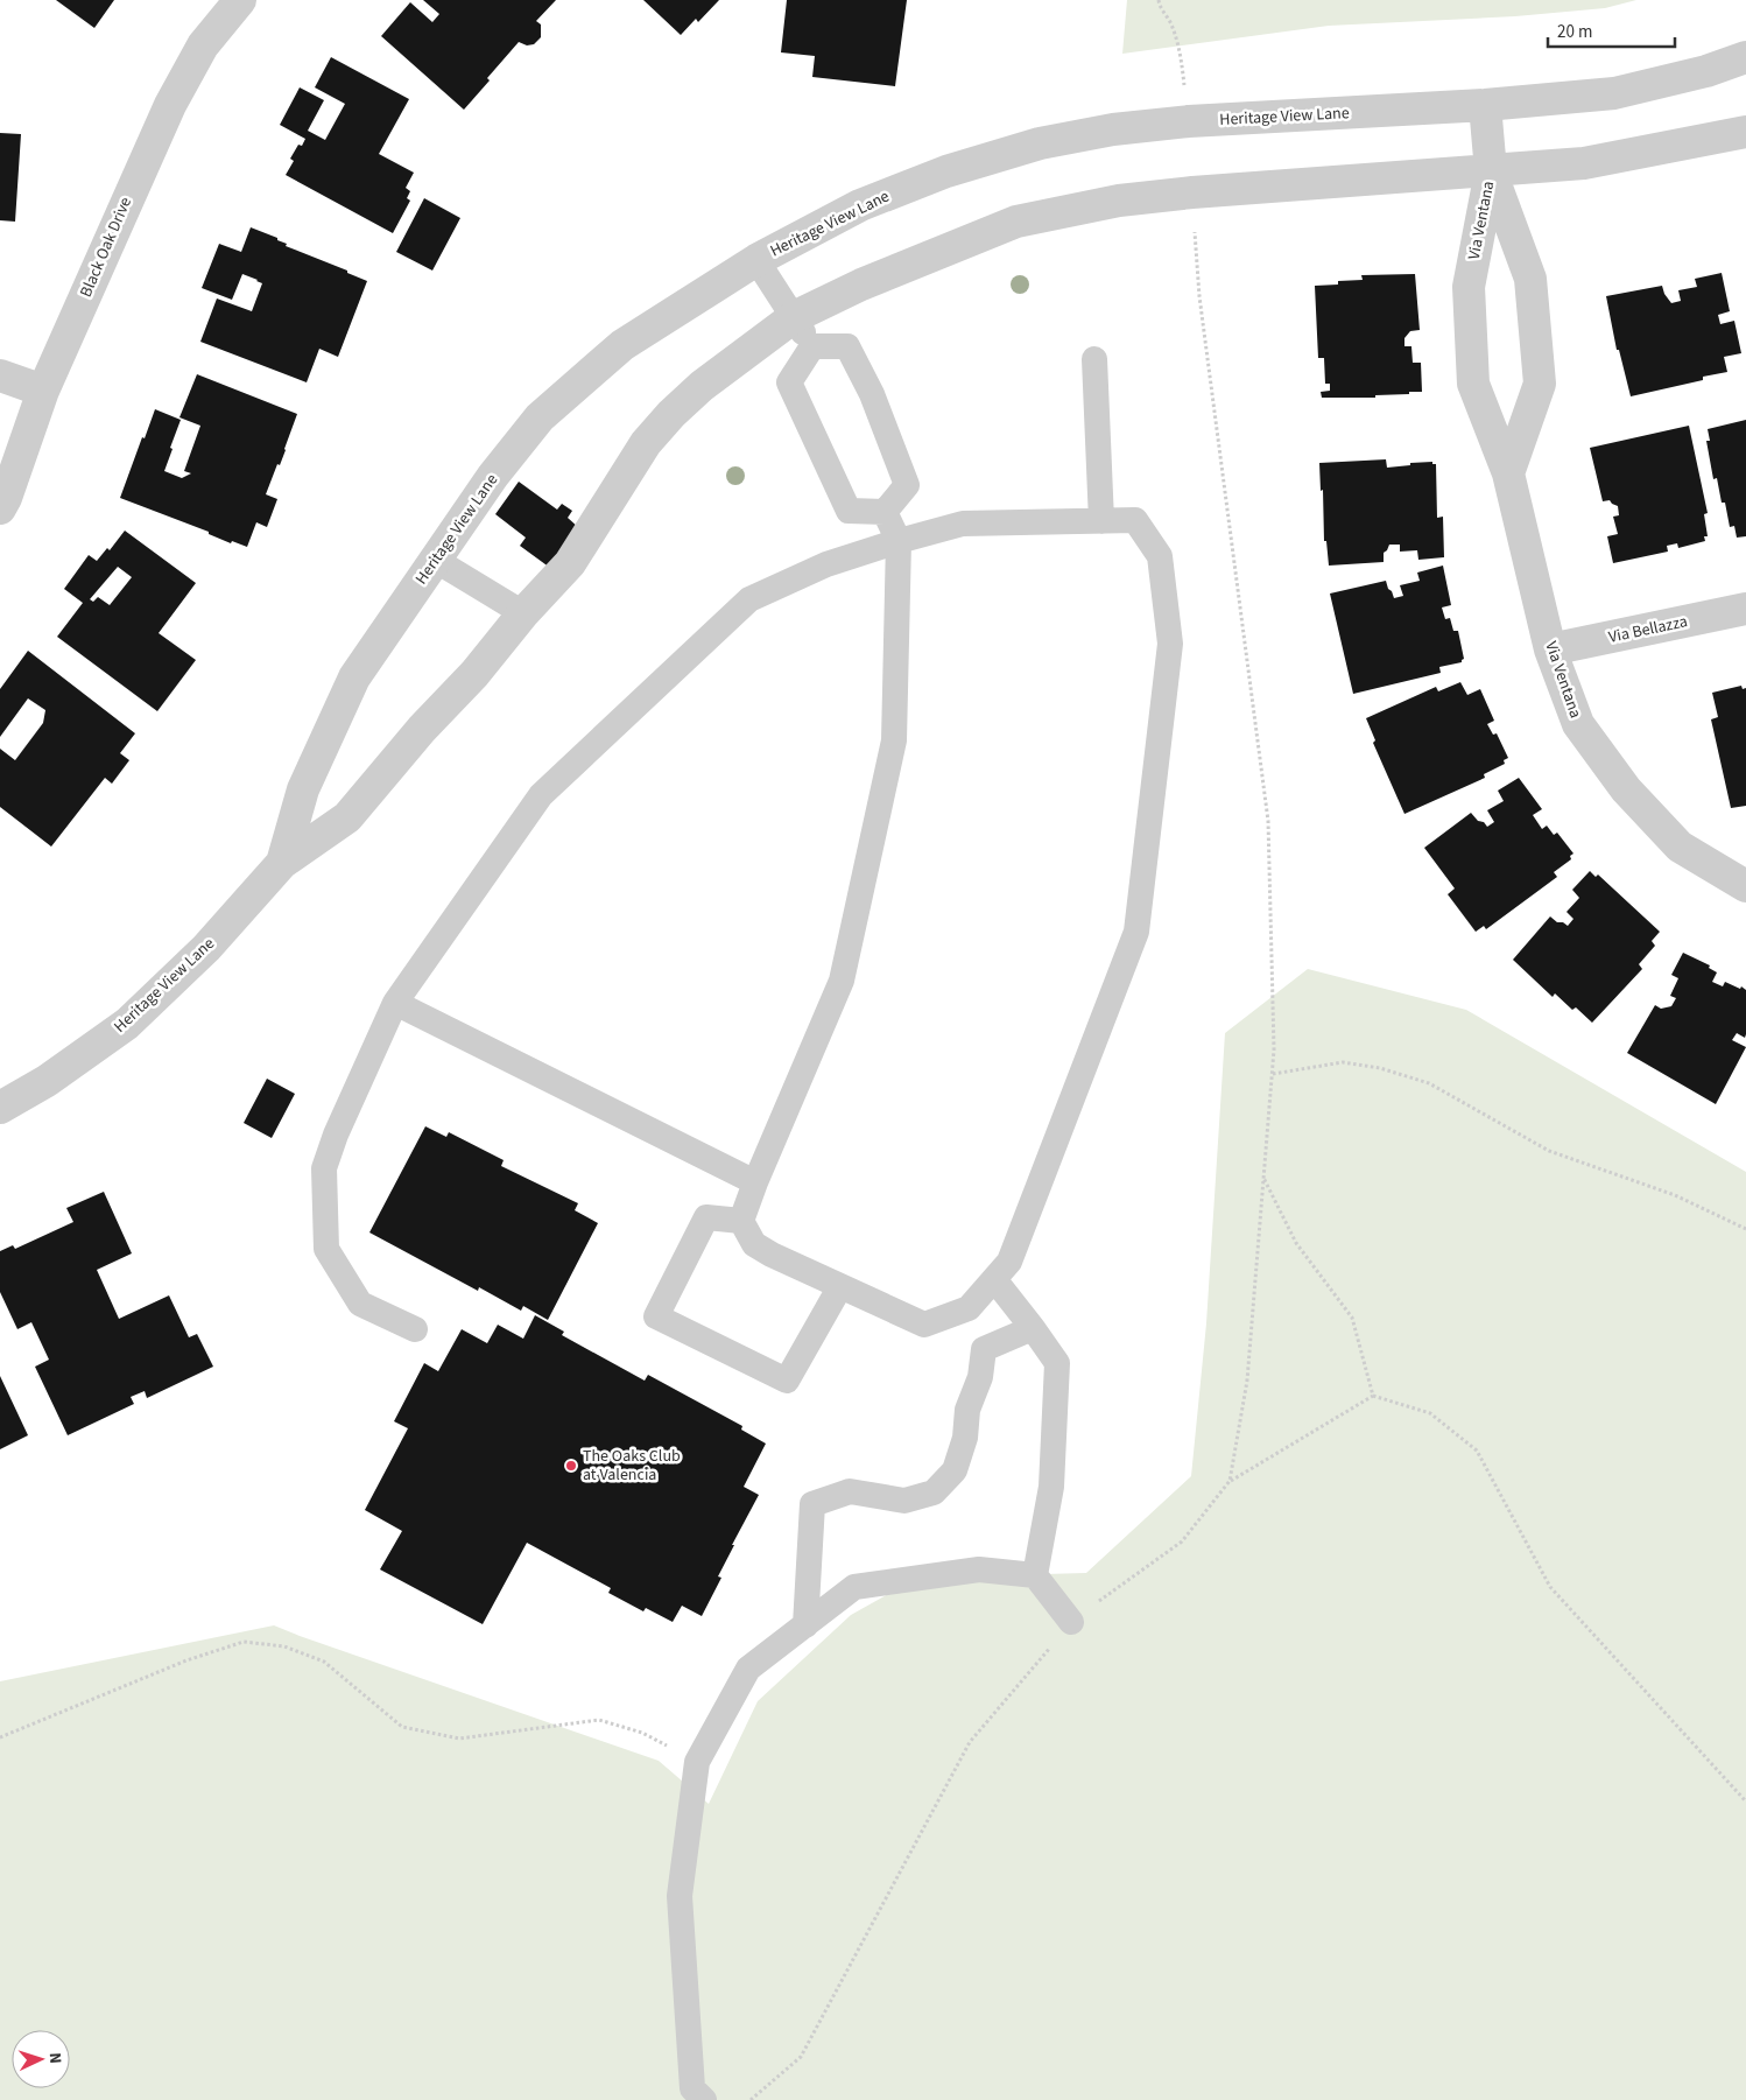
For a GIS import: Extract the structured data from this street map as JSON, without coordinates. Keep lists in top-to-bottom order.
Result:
{
  "streets": {
    "street": [
      "Heritage View Lane",
      "Via Ventana",
      "Black Oak Drive",
      "Via Bellazza"
    ]
  },
  "crossings": [
    ["Heritage View Lane", "Via Ventana"],
    ["Via Ventana", "Via Bellazza"]
  ],
  "places": ["The Oaks Club at Valencia"],
  "scale_bar": "20 m",
  "north": "right"
}
